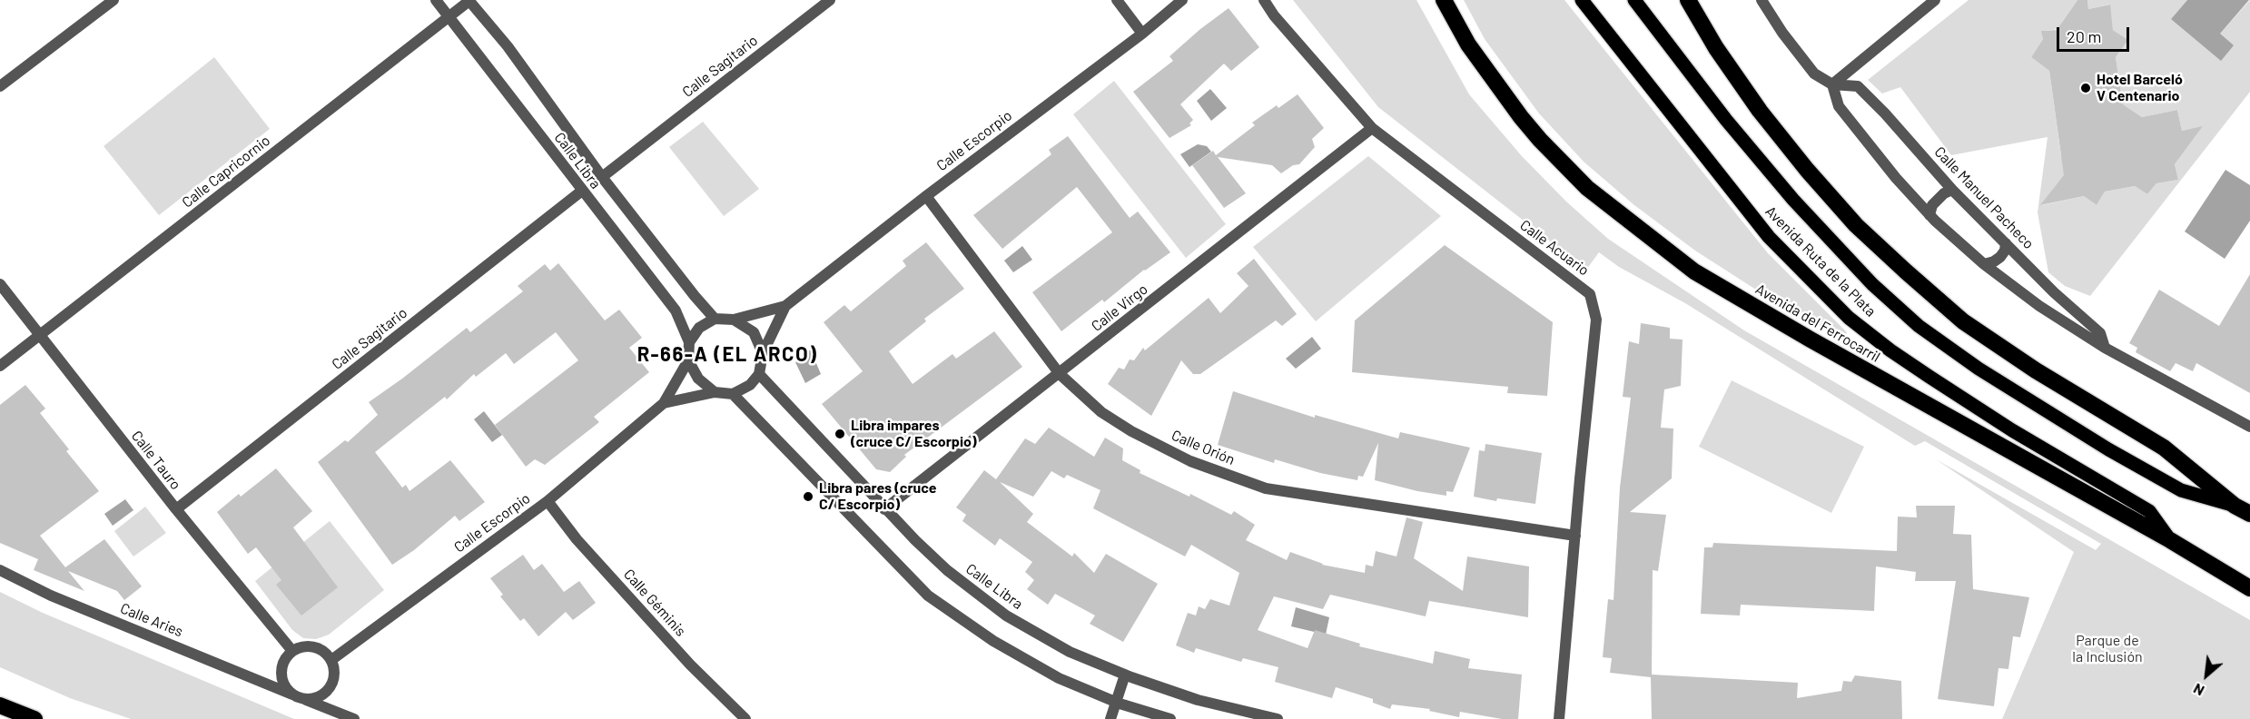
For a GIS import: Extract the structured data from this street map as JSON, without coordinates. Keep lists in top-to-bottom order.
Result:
{
  "streets": {
    "highway": ["Avenida del Ferrocarril"],
    "main road": ["Avenida Ruta de la Plata"],
    "street": [
      "Calle Sagitario",
      "Calle Escorpio",
      "Calle Libra",
      "Calle Capricornio",
      "Calle Manuel Pacheco",
      "Calle Acuario",
      "Calle Virgo",
      "Calle Orión",
      "Calle Tauro",
      "Calle Géminis",
      "Calle Aries"
    ]
  },
  "crossings": [
    ["Calle Sagitario", "Calle Libra"],
    ["Calle Sagitario", "Calle Tauro"],
    ["Calle Escorpio", "Calle Libra"],
    ["Calle Escorpio", "Calle Orión"],
    ["Calle Escorpio", "Calle Tauro"],
    ["Calle Escorpio", "Calle Géminis"],
    ["Calle Escorpio", "Calle Aries"],
    ["Calle Libra", "Calle Capricornio"],
    ["Calle Libra", "Calle Virgo"],
    ["Calle Capricornio", "Calle Tauro"],
    ["Calle Acuario", "Calle Virgo"],
    ["Calle Acuario", "Calle Orión"],
    ["Avenida Ruta de la Plata", "Avenida del Ferrocarril"],
    ["Calle Virgo", "Calle Orión"],
    ["Calle Tauro", "Calle Aries"]
  ],
  "districts": ["R-66-A (EL ARCO)"],
  "parks": ["Parque de la Inclusión"],
  "places": ["Hotel Barceló V Centenario", "Libra impares (cruce C/ Escorpio)", "Libra pares (cruce C/ Escorpio)"],
  "scale_bar": "20 m",
  "north": "bottom left"
}
